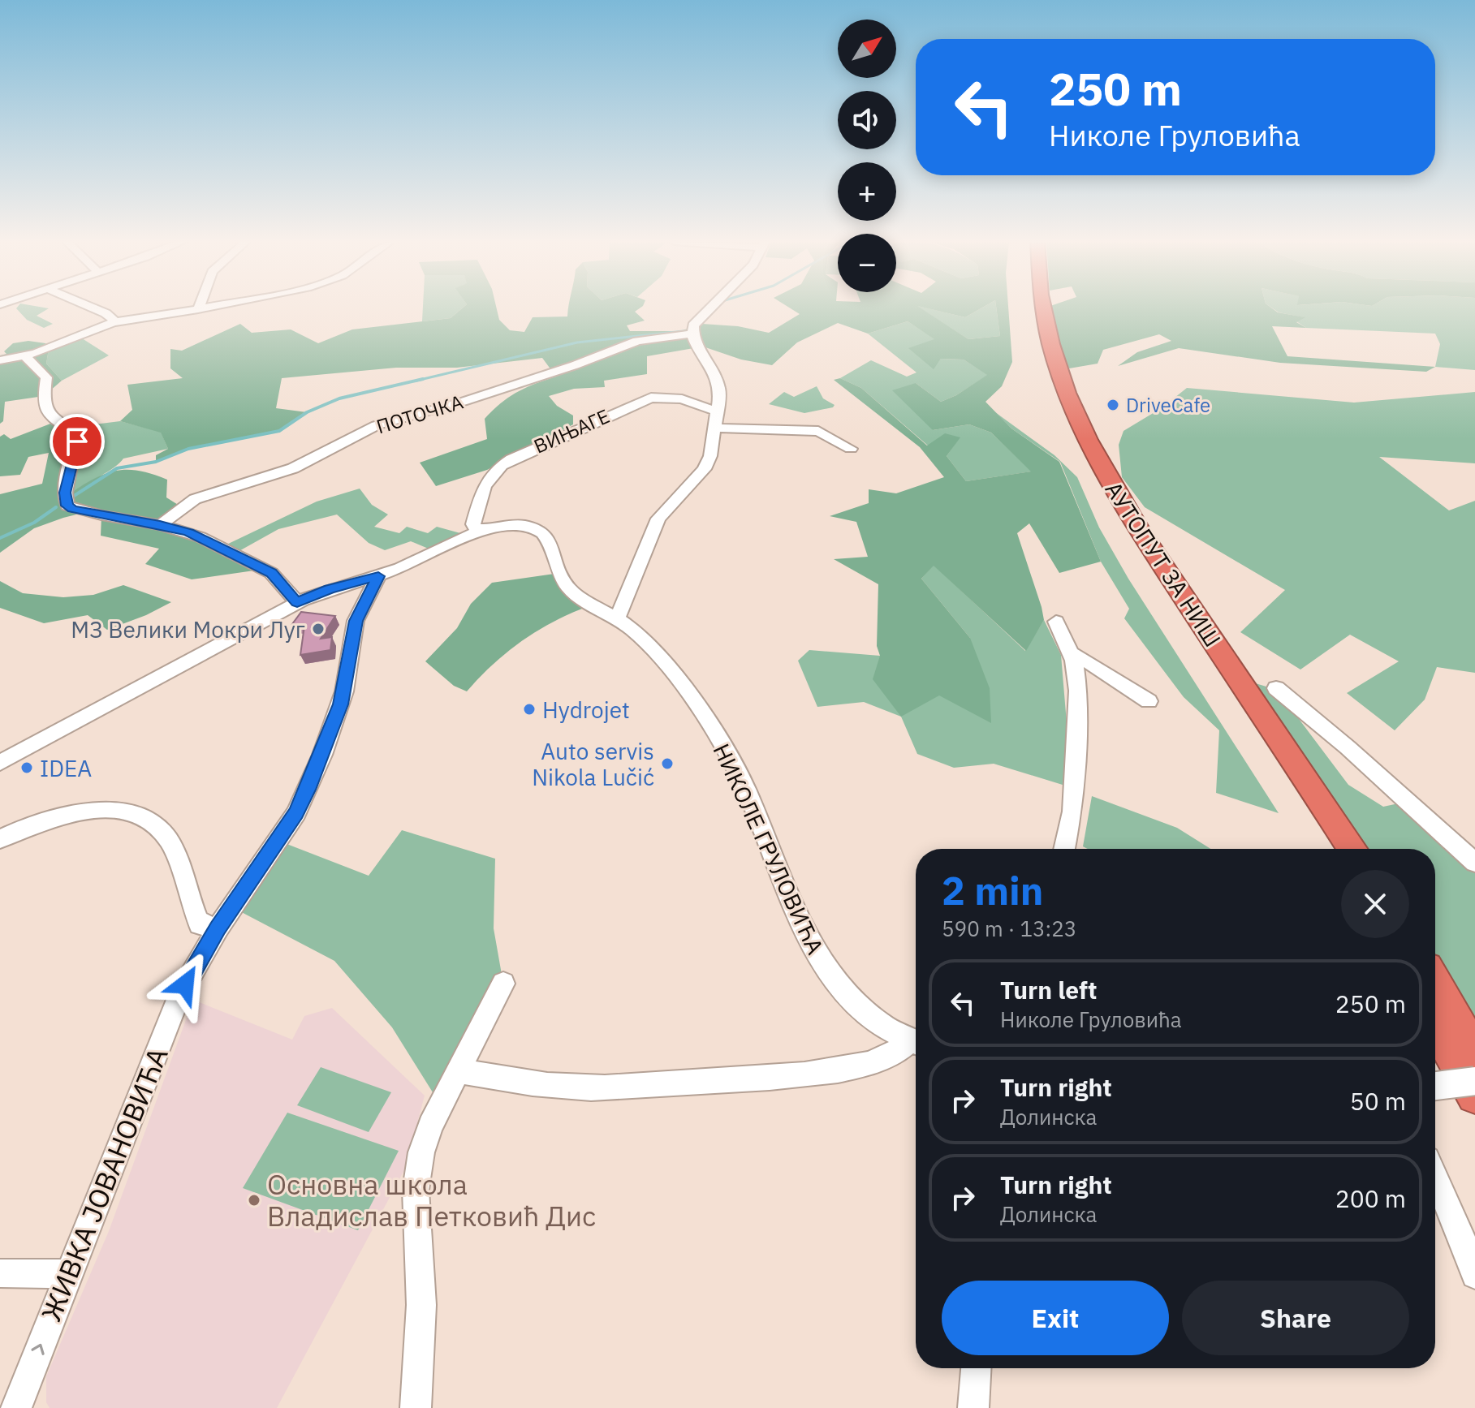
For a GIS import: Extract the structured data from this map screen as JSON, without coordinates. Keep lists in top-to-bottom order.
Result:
{
  "streets": {
    "highway": ["АУТОПУТ ЗА НИШ"],
    "street": [
      "ПОТОЧКА",
      "ВИЊАГЕ",
      "НИКОЛЕ ГРУЛОВИЋА",
      "ЖИВКА ЈОВАНОВИЋА"
    ]
  },
  "crossings": [
    ["ВИЊАГЕ", "НИКОЛЕ ГРУЛОВИЋА"],
    ["НИКОЛЕ ГРУЛОВИЋА", "ЖИВКА ЈОВАНОВИЋА"]
  ],
  "places": [
    "DriveCafe",
    "МЗ Велики Мокри Луг",
    "Hydrojet",
    "Auto servis Nikola Lučić",
    "IDEA",
    "Основна школа Владислав Петковић Дис"
  ],
  "north": "top right",
  "page": {
    "map_buttons": ["+", "−"],
    "turn": ["250 m", "Николе Груловића"],
    "heading": ["2 min", "590 m · 13:23"],
    "list": [
      {
        "name": "Turn left",
        "note": "Николе Груловића",
        "value": "250 m"
      },
      {
        "name": "Turn right",
        "note": "Долинска",
        "value": "50 m"
      },
      {
        "name": "Turn right",
        "note": "Долинска",
        "value": "200 m"
      }
    ],
    "buttons": ["Exit", "Share"]
  }
}
